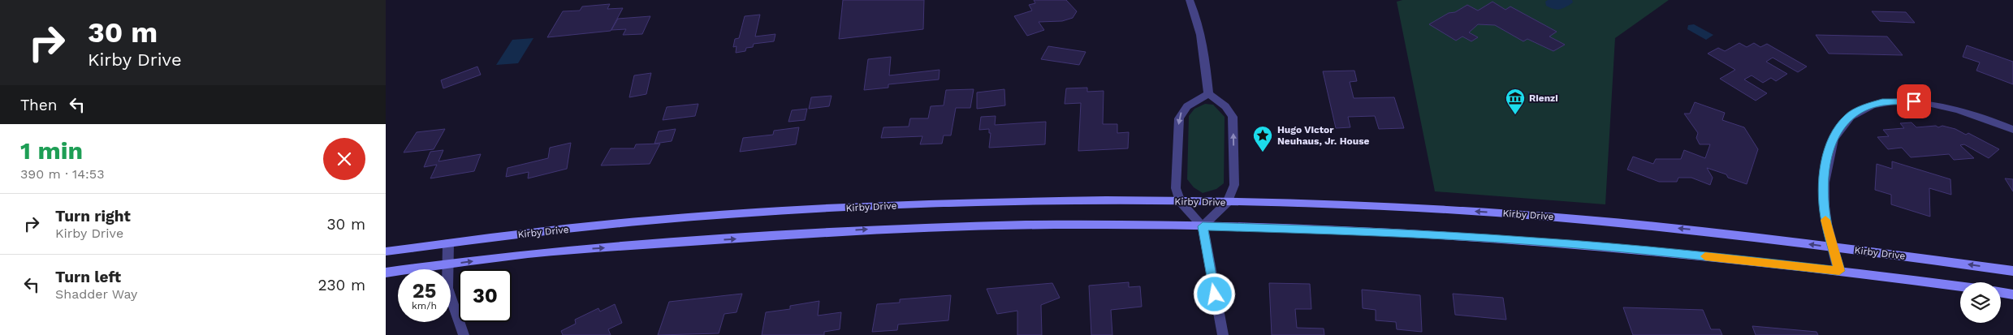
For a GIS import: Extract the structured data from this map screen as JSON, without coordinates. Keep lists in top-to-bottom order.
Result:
{
  "streets": {
    "main road": ["Kirby Drive"]
  },
  "places": {
    "museum": ["Rienzi"],
    "place": ["Hugo Victor Neuhaus, Jr. House"]
  },
  "page": {
    "turn": ["30 m", "Kirby Drive"],
    "then": "Then",
    "heading": ["1 min", "390 m · 14:53"],
    "list": [
      {
        "name": "Turn right",
        "note": "Kirby Drive",
        "value": "30 m"
      },
      {
        "name": "Turn left",
        "note": "Shadder Way",
        "value": "230 m"
      }
    ],
    "speed": "25 km/h",
    "limit": "30"
  }
}
